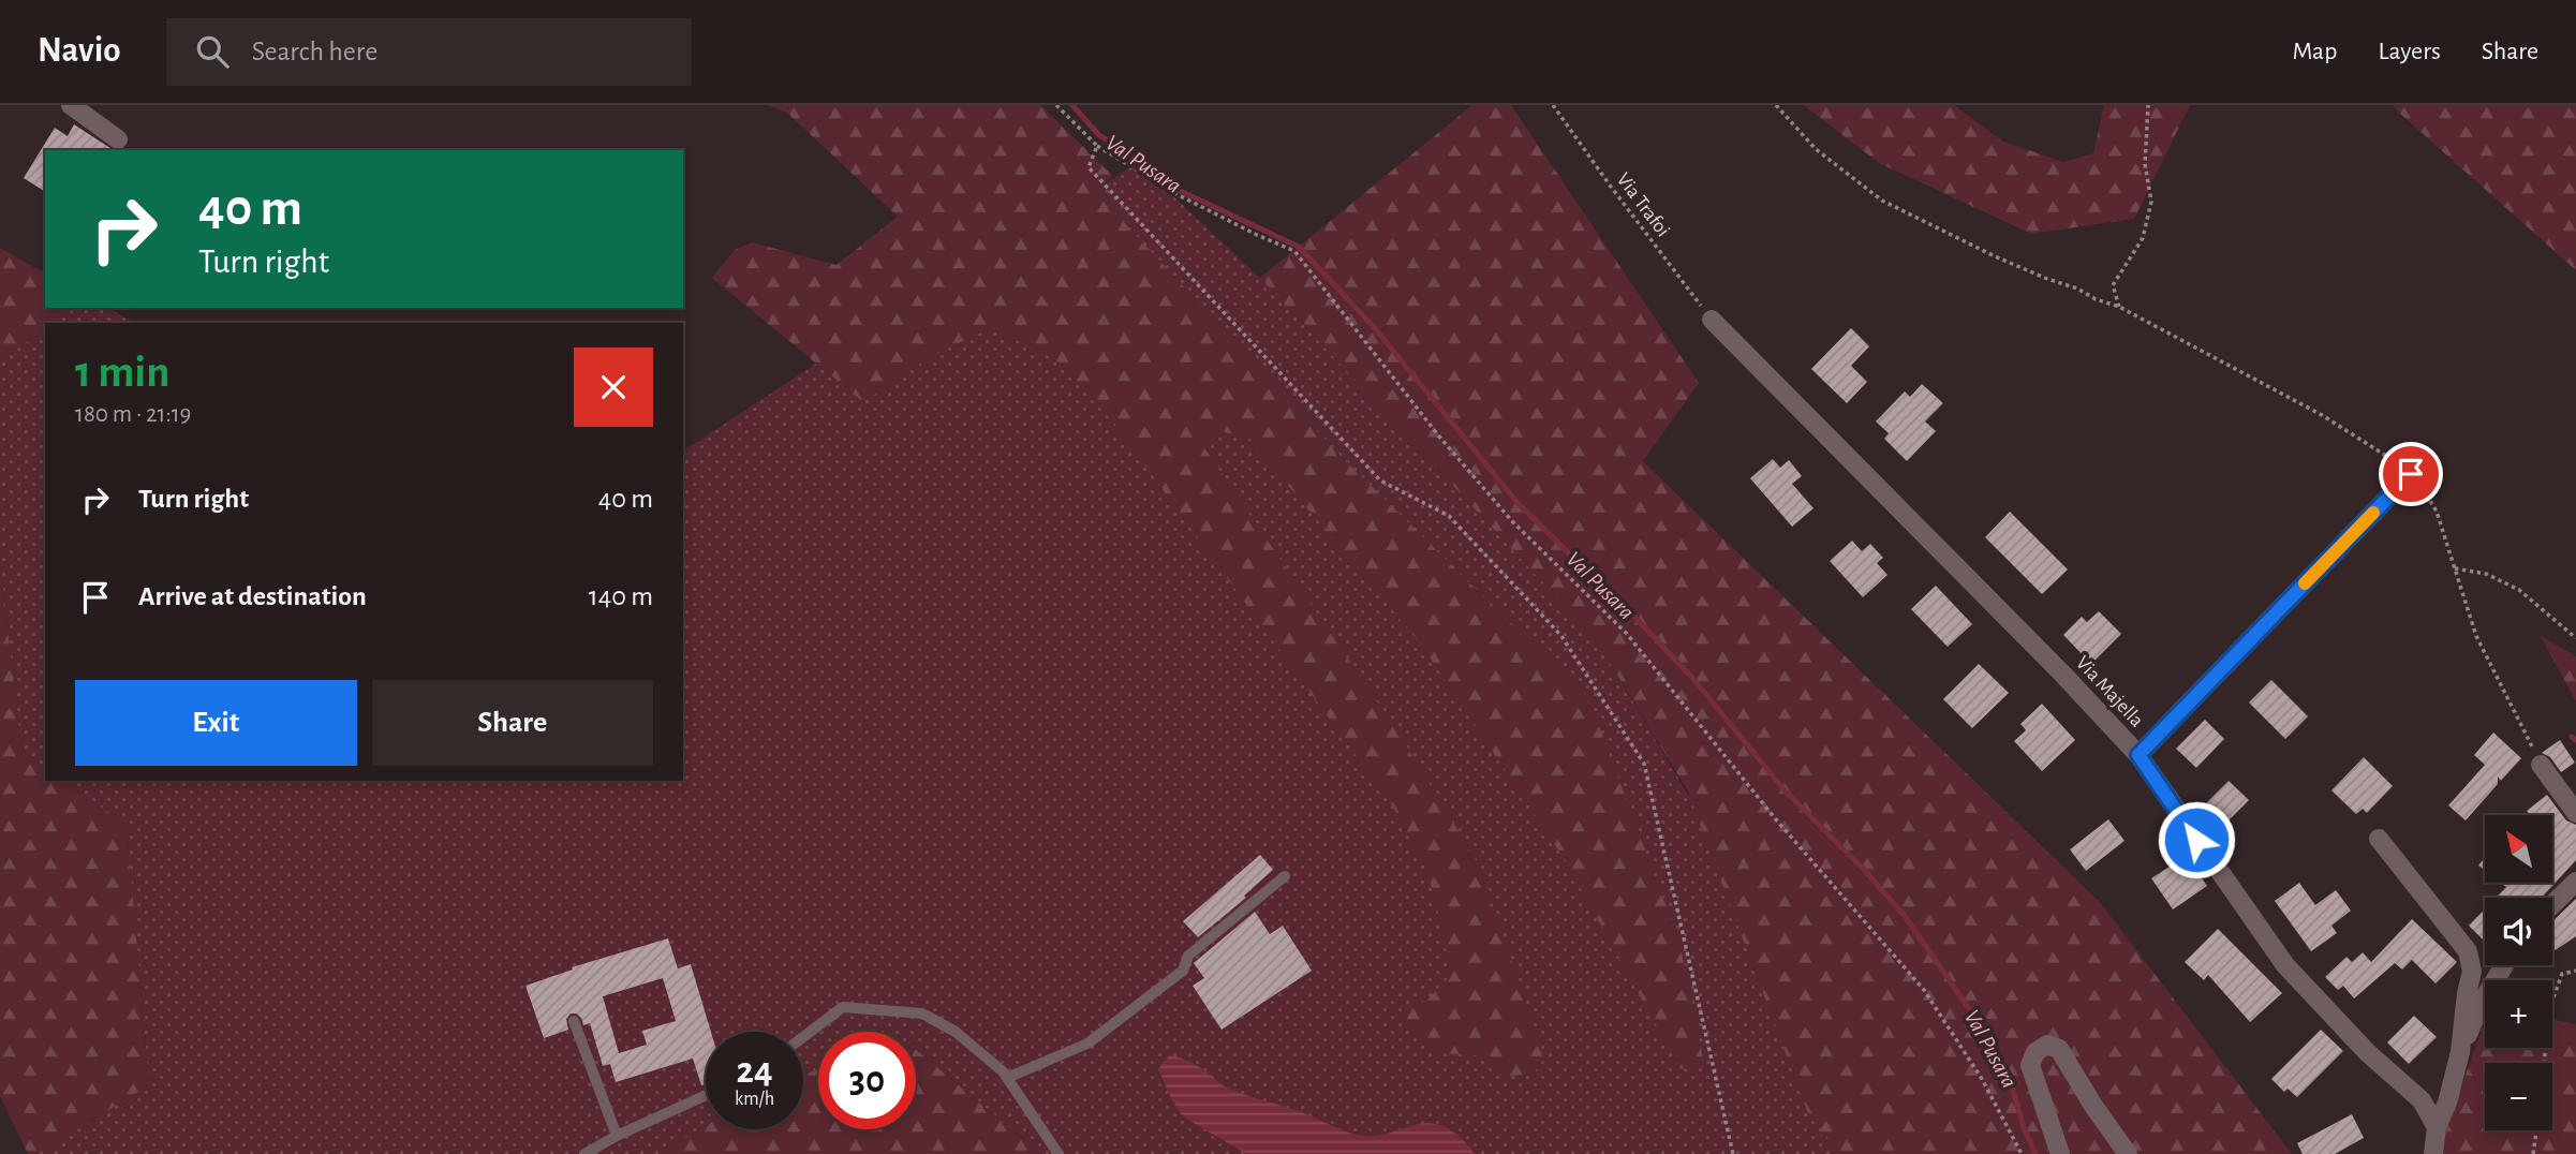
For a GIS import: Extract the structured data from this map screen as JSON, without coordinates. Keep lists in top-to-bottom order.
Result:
{
  "streets": {
    "street": ["Via Majella"],
    "path": ["Via Trafoi"]
  },
  "crossings": [
    ["Via Trafoi", "Via Majella"]
  ],
  "water": ["Val Pusara"],
  "north": "top left",
  "page": {
    "header": "Navio",
    "search": "Search here",
    "nav": ["Map", "Layers", "Share"],
    "turn": ["40 m", "Turn right"],
    "heading": ["1 min", "180 m · 21:19"],
    "list": [
      {
        "name": "Turn right",
        "value": "40 m"
      },
      {
        "name": "Arrive at destination",
        "value": "140 m"
      }
    ],
    "buttons": ["Exit", "Share"],
    "map_buttons": ["+", "−"],
    "speed": "24 km/h",
    "limit": "30"
  }
}
